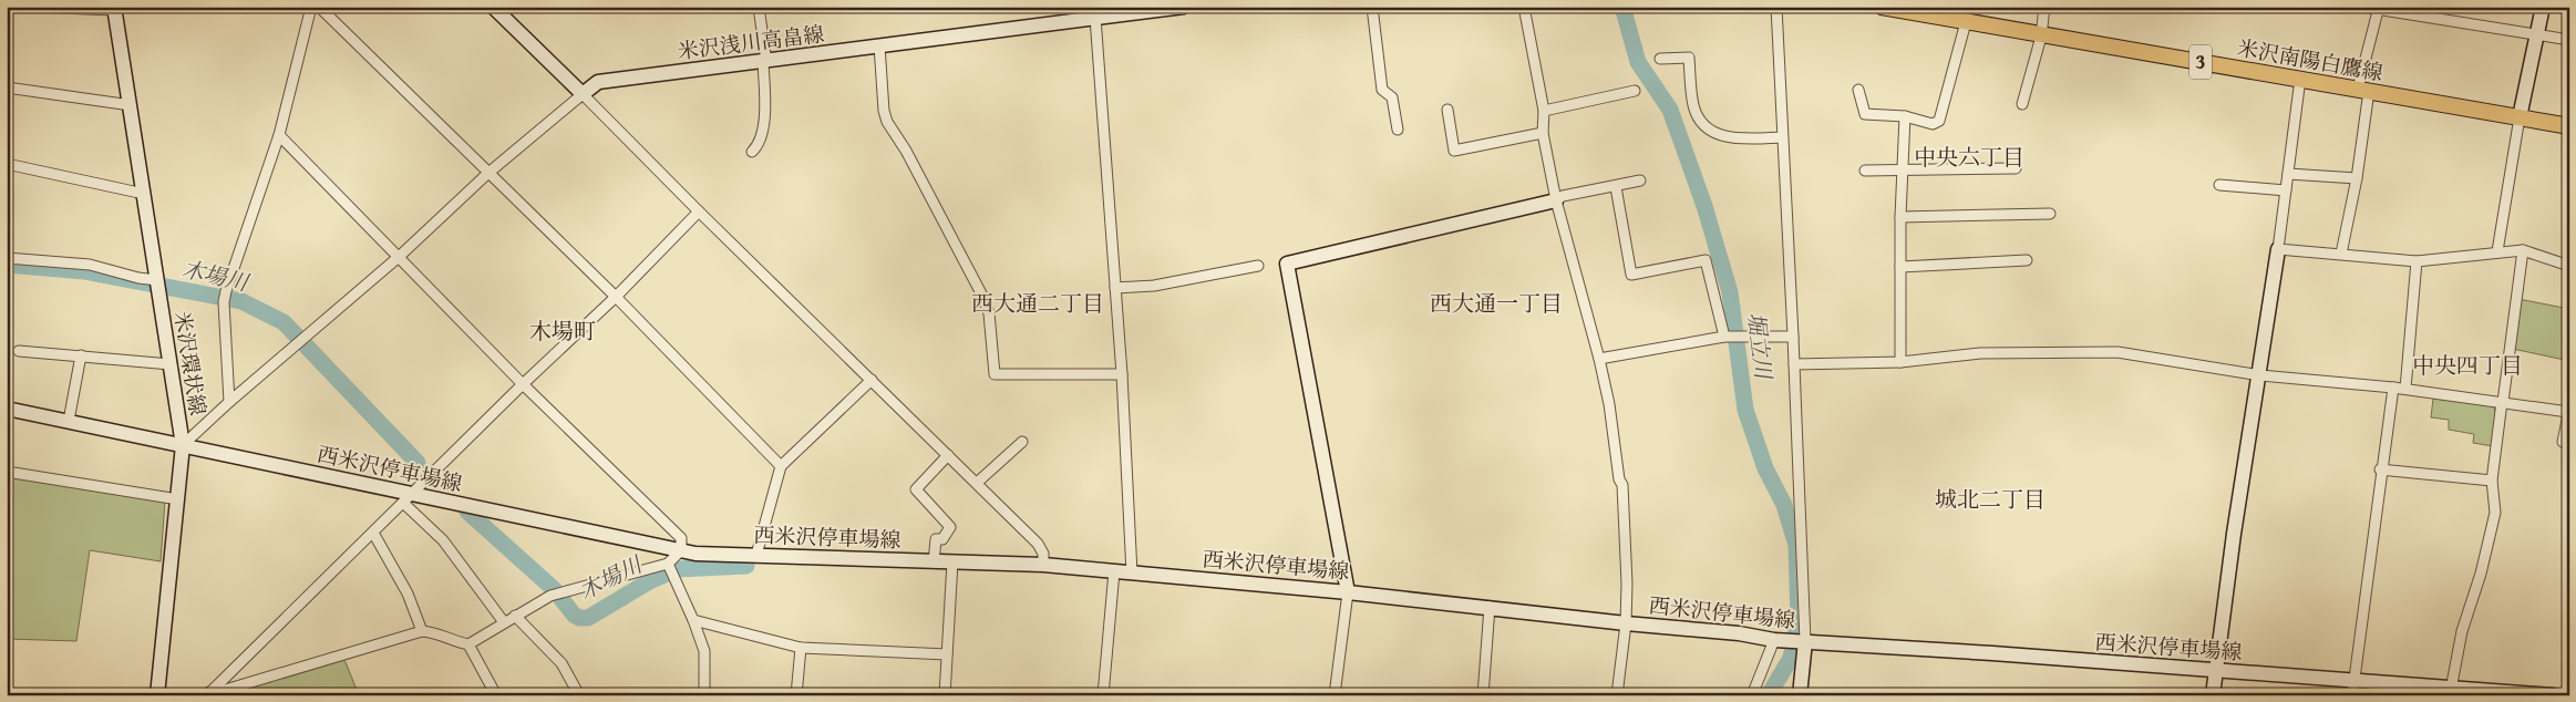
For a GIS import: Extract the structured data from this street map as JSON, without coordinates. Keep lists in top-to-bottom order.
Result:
{
  "streets": {
    "main road": [
      "米沢浅川高畠線",
      "米沢南陽白鷹線",
      "3",
      "米沢環状線",
      "西米沢停車場線"
    ]
  },
  "crossings": [
    ["米沢環状線", "西米沢停車場線"]
  ],
  "districts": [
    "中央六丁目",
    "西大通二丁目",
    "西大通一丁目",
    "木場町",
    "中央四丁目",
    "城北二丁目"
  ],
  "water": ["木場川", "堀立川"]
}
